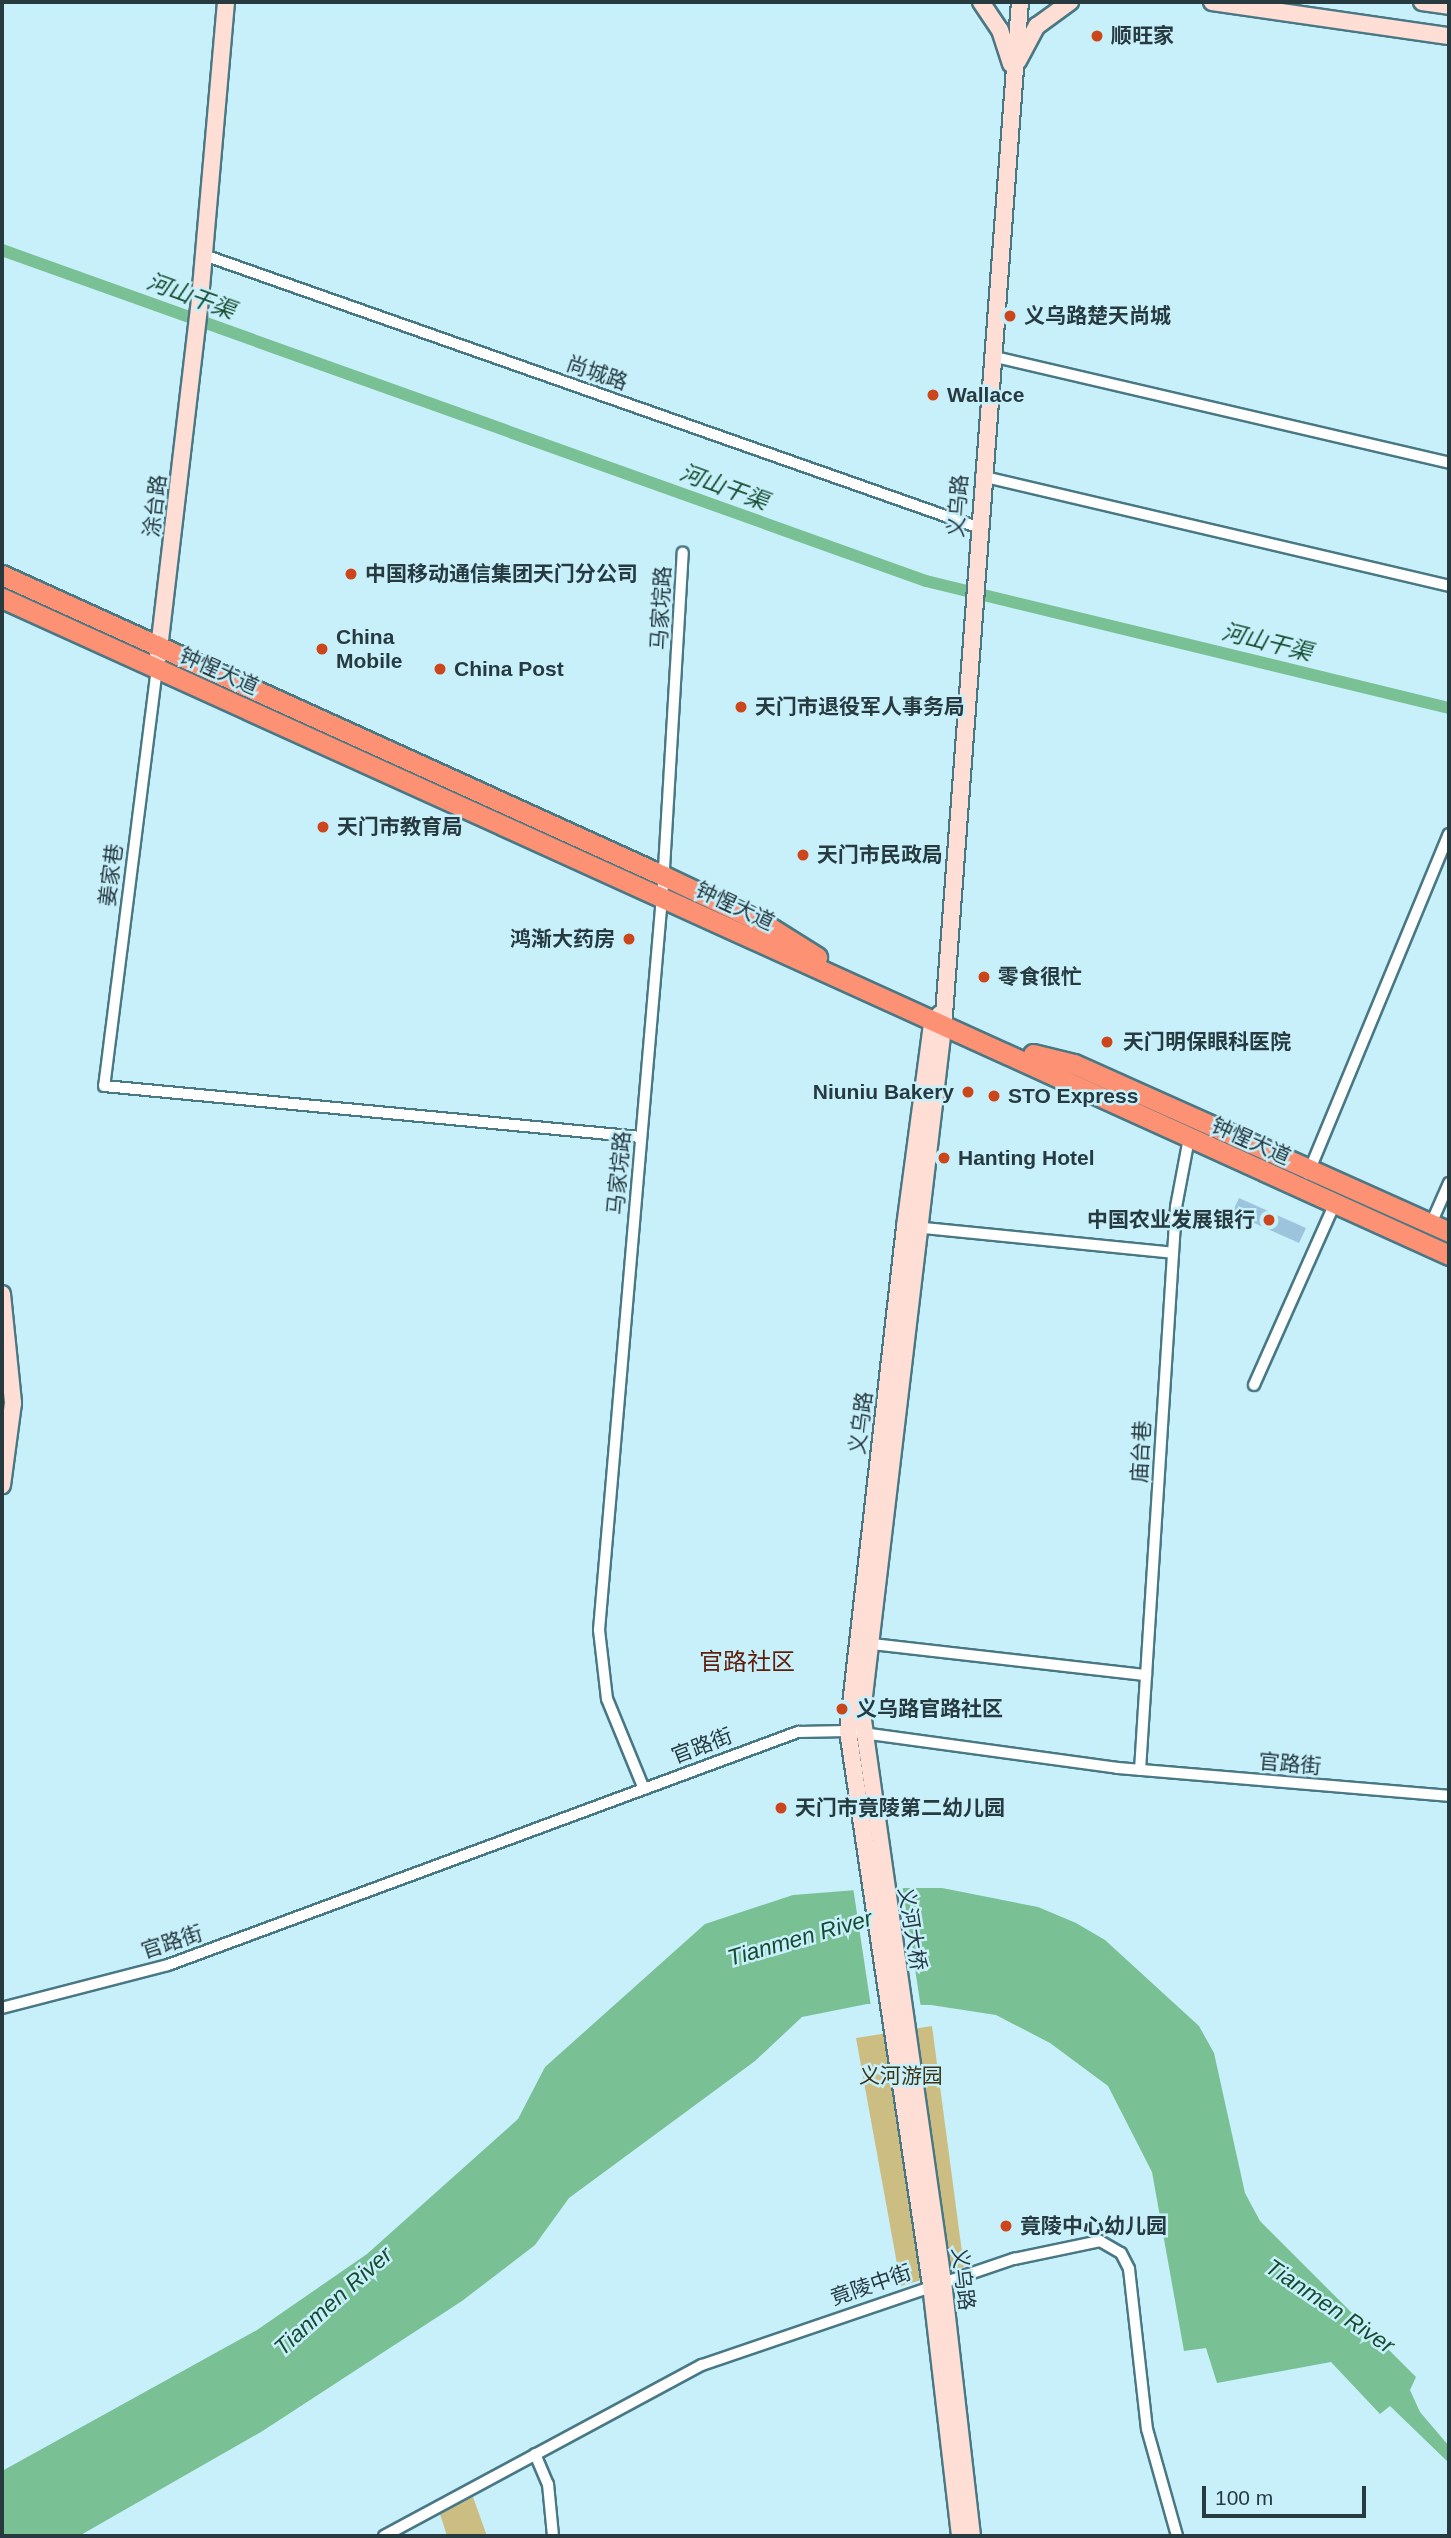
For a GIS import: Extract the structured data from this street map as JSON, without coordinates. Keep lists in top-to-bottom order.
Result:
{
  "streets": {
    "highway": ["钟惺大道"],
    "main road": ["涂台路", "义乌路", "义河大桥"],
    "street": [
      "尚城路",
      "马家垸路",
      "姜家巷",
      "庙台巷",
      "官路街",
      "竟陵中街"
    ]
  },
  "crossings": [
    ["尚城路", "涂台路"],
    ["尚城路", "义乌路"],
    ["涂台路", "钟惺大道"],
    ["涂台路", "姜家巷"],
    ["义乌路", "钟惺大道"],
    ["义乌路", "官路街"],
    ["义乌路", "义河大桥"],
    ["义乌路", "竟陵中街"],
    ["马家垸路", "钟惺大道"],
    ["马家垸路", "姜家巷"],
    ["马家垸路", "官路街"],
    ["钟惺大道", "姜家巷"],
    ["钟惺大道", "庙台巷"],
    ["庙台巷", "官路街"]
  ],
  "districts": ["官路社区"],
  "water": ["河山干渠", "Tianmen River"],
  "parks": ["义河游园"],
  "places": [
    "顺旺家",
    "义乌路楚天尚城",
    "Wallace",
    "中国移动通信集团天门分公司",
    "China Mobile",
    "China Post",
    "天门市退役军人事务局",
    "天门市教育局",
    "天门市民政局",
    "鸿渐大药房",
    "零食很忙",
    "天门明保眼科医院",
    "Niuniu Bakery",
    "STO Express",
    "Hanting Hotel",
    "中国农业发展银行",
    "义乌路官路社区",
    "天门市竟陵第二幼儿园",
    "竟陵中心幼儿园"
  ],
  "scale_bar": "100 m"
}
